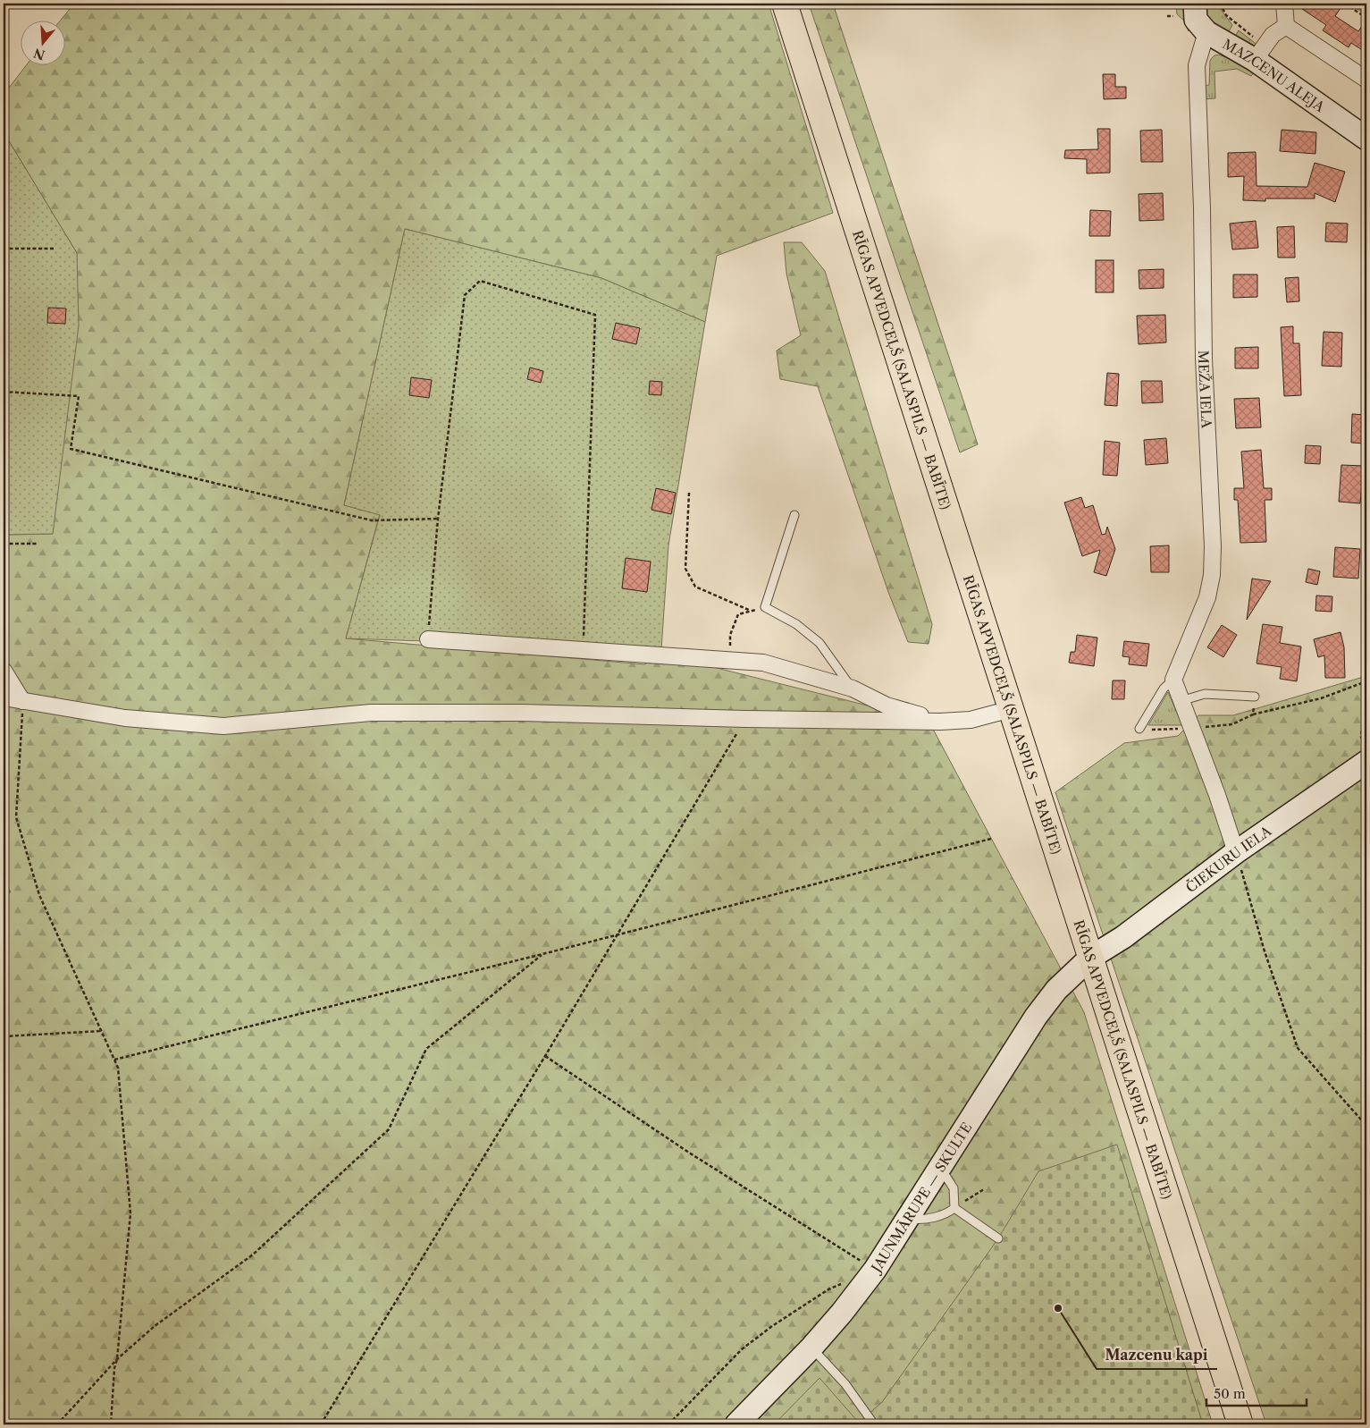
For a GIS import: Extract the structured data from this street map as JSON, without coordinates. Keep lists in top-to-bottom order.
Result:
{
  "streets": {
    "highway": ["RĪGAS APVEDCEĻŠ (SALASPILS — BABĪTE)"],
    "main road": ["MAZCENU ALEJA", "ČIEKURU IELA", "JAUNMĀRUPE — SKULTE"],
    "street": ["MEŽA IELA"]
  },
  "crossings": [
    ["MAZCENU ALEJA", "MEŽA IELA"],
    ["RĪGAS APVEDCEĻŠ (SALASPILS — BABĪTE)", "ČIEKURU IELA"],
    ["RĪGAS APVEDCEĻŠ (SALASPILS — BABĪTE)", "JAUNMĀRUPE — SKULTE"],
    ["ČIEKURU IELA", "JAUNMĀRUPE — SKULTE"]
  ],
  "places": ["Mazcenu kapi"],
  "scale_bar": "50 m",
  "north": "bottom"
}
